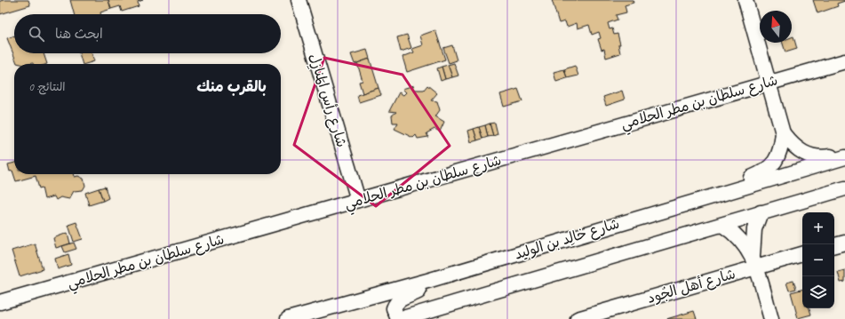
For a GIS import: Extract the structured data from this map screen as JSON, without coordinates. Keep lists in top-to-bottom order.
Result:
{
  "streets": {
    "street": [
      "شارع رأس المَنازِل",
      "شارع سلطان بن مطر الحلامي",
      "شارع خالِد بن الوليد",
      "شارع أهل الجُود"
    ]
  },
  "crossings": [
    ["شارع رأس المَنازِل", "شارع سلطان بن مطر الحلامي"]
  ],
  "north": "top",
  "page": {
    "search": "ابحث هنا",
    "heading": ["بالقرب منك", "النتائج: 0"],
    "map_buttons": ["+", "−"]
  }
}
